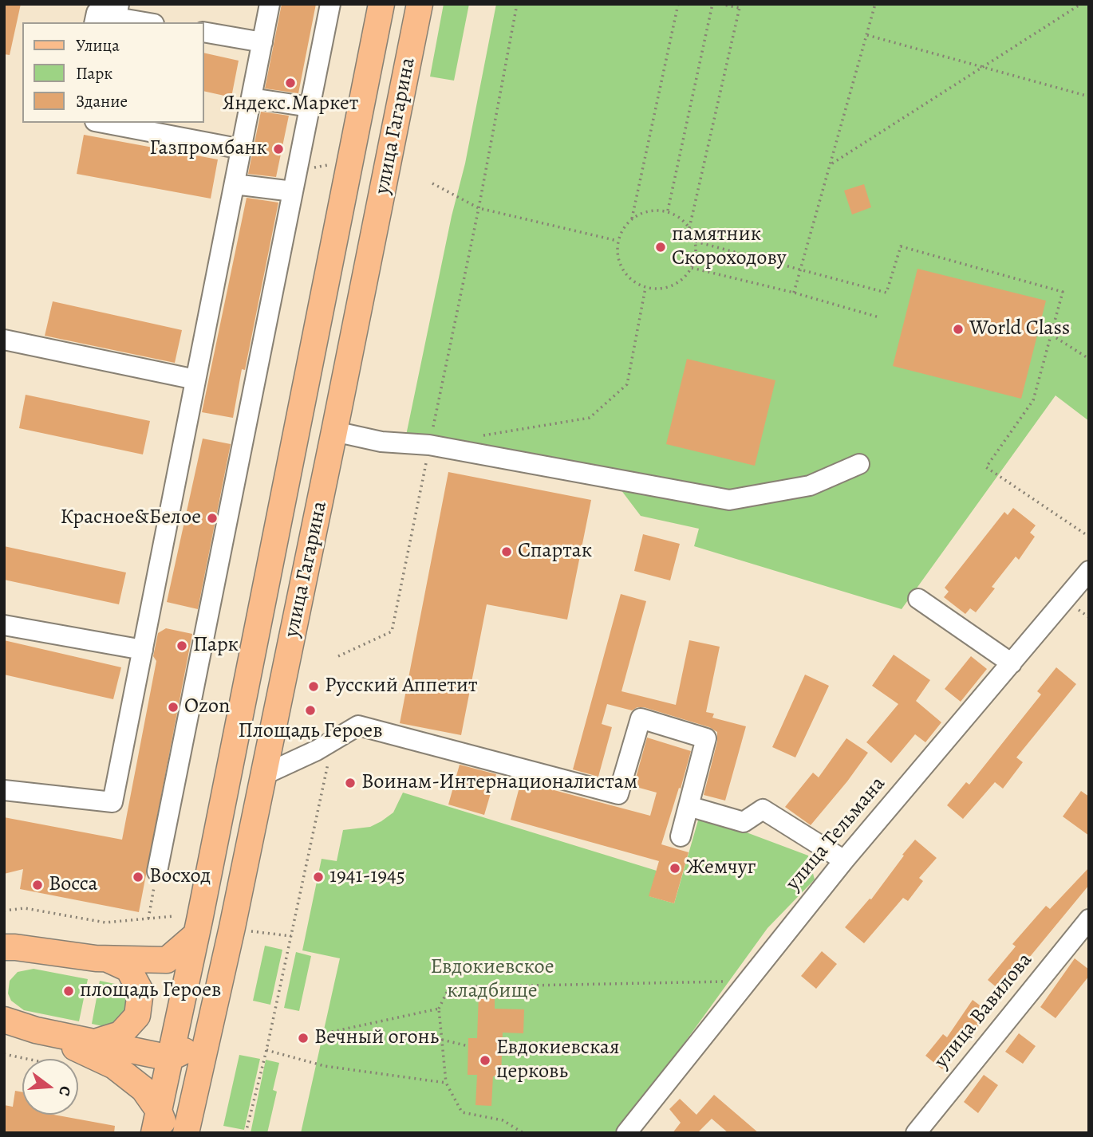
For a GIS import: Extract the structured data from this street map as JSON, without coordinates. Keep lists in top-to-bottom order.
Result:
{
  "streets": {
    "main road": ["улица Гагарина"],
    "street": ["улица Тельмана", "улица Вавилова"]
  },
  "parks": ["Евдокиевское кладбище"],
  "places": [
    "Яндекс.Маркет",
    "Газпромбанк",
    "памятник Скороходову",
    "World Class",
    "Красное&Белое",
    "Спартак",
    "Парк",
    "Русский Аппетит",
    "Ozon",
    "Площадь Героев",
    "Воинам-Интернационалистам",
    "Жемчуг",
    "Восход",
    "1941-1945",
    "Bocca",
    "площадь Героев",
    "Вечный огонь",
    "Евдокиевская церковь"
  ],
  "legend": ["Улица", "Парк", "Здание"],
  "north": "right"
}
